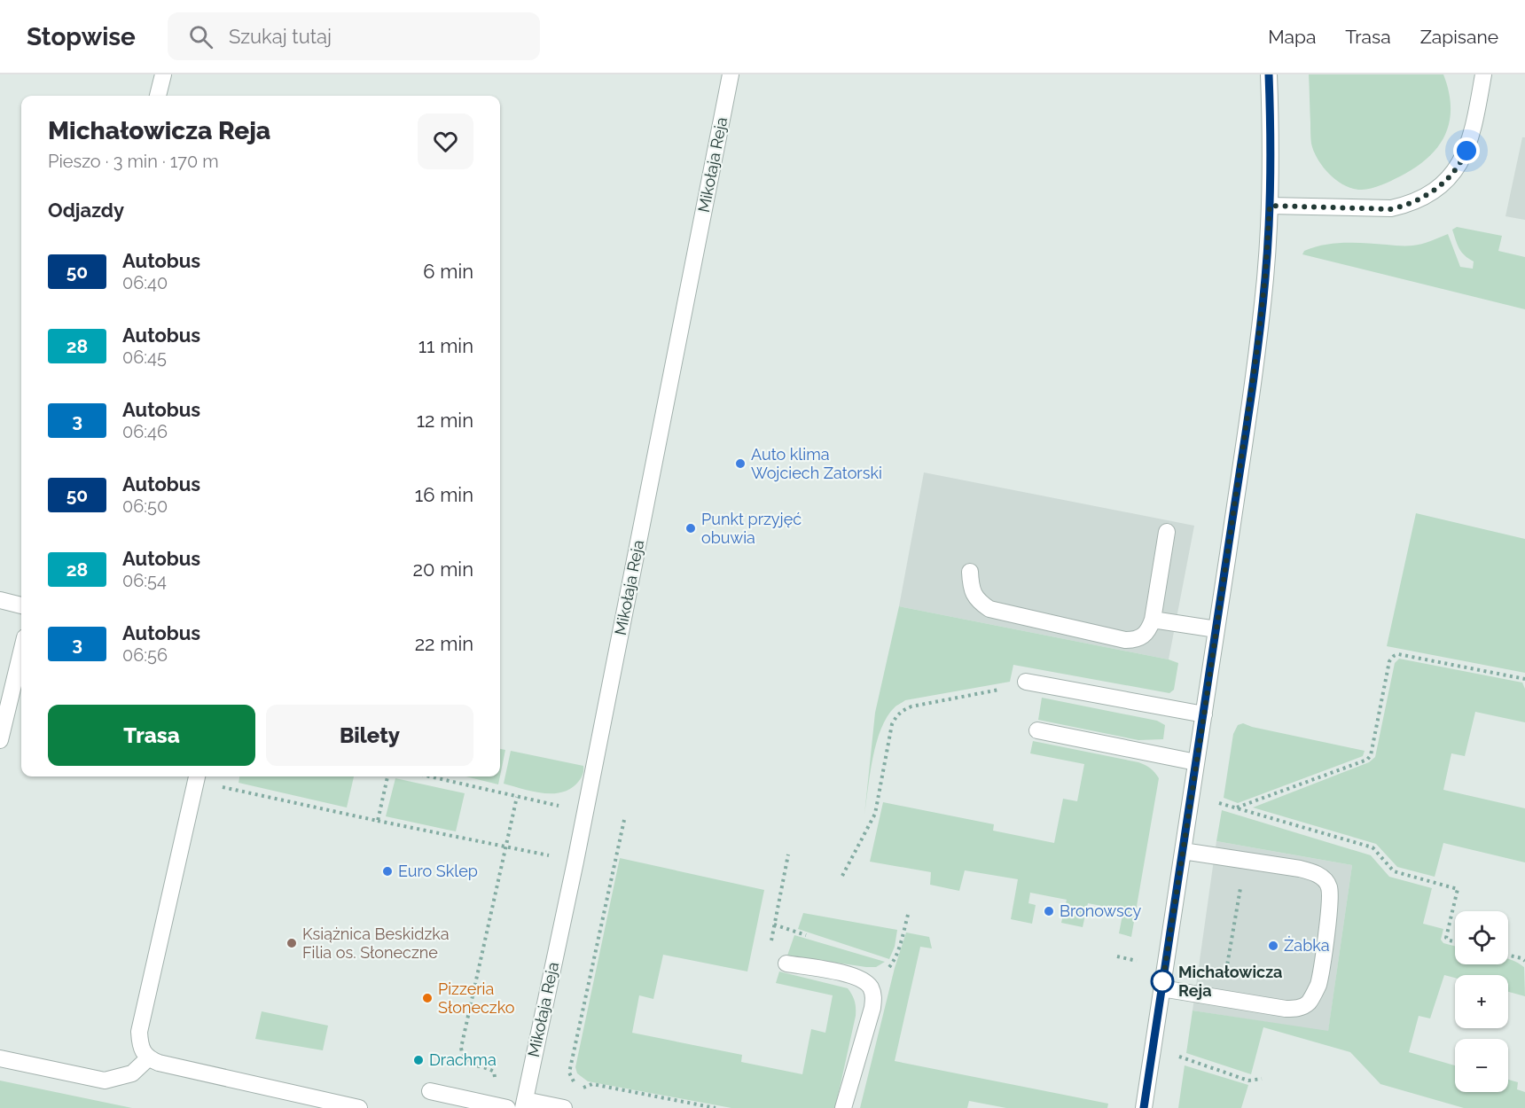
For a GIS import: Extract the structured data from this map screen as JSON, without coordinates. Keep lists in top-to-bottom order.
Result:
{
  "streets": {
    "street": ["Mikołaja Reja"]
  },
  "places": [
    "Auto klima Wojciech Zatorski",
    "Punkt przyjęć obuwia",
    "Euro Sklep",
    "Bronowscy",
    "Książnica Beskidzka Filia os. Słoneczne",
    "Żabka",
    "Michałowicza Reja",
    "Pizzeria Słoneczko",
    "Drachma"
  ],
  "lines": ["bus line 50"],
  "page": {
    "header": "Stopwise",
    "search": "Szukaj tutaj",
    "nav": ["Mapa", "Trasa", "Zapisane"],
    "heading": [
      ["Michałowicza Reja", "Pieszo · 3 min · 170 m"],
      "Odjazdy"
    ],
    "list": [
      {
        "mark": "50",
        "name": "Autobus",
        "note": "06:40",
        "value": "6 min"
      },
      {
        "mark": "28",
        "name": "Autobus",
        "note": "06:45",
        "value": "11 min"
      },
      {
        "mark": "3",
        "name": "Autobus",
        "note": "06:46",
        "value": "12 min"
      },
      {
        "mark": "50",
        "name": "Autobus",
        "note": "06:50",
        "value": "16 min"
      },
      {
        "mark": "28",
        "name": "Autobus",
        "note": "06:54",
        "value": "20 min"
      },
      {
        "mark": "3",
        "name": "Autobus",
        "note": "06:56",
        "value": "22 min"
      }
    ],
    "buttons": ["Trasa", "Bilety"],
    "map_buttons": ["+", "−"]
  }
}
